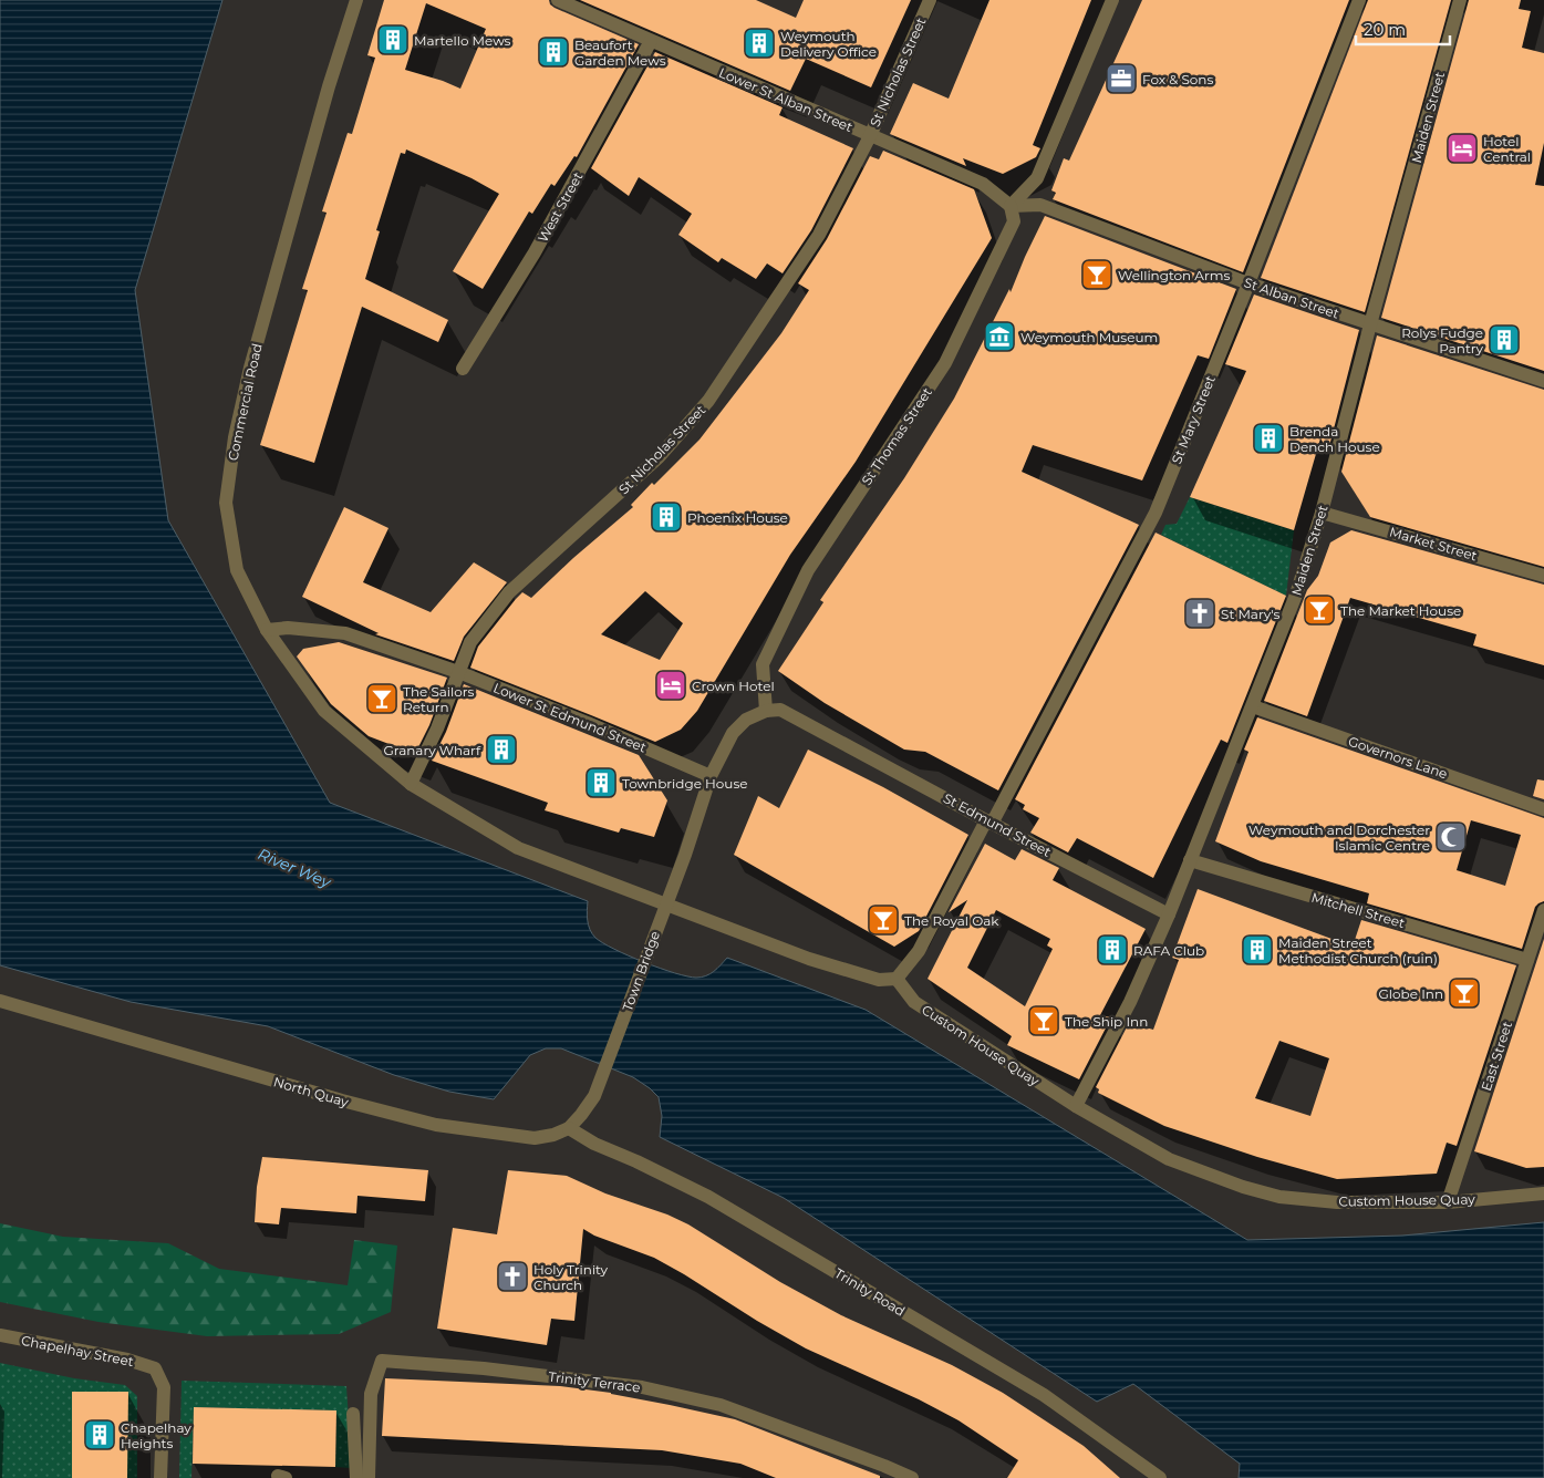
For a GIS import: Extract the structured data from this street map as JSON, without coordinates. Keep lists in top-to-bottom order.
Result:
{
  "streets": {
    "street": [
      "St Nicholas Street",
      "Lower St Alban Street",
      "Maiden Street",
      "West Street",
      "St Alban Street",
      "Commercial Road",
      "St Mary Street",
      "St Thomas Street",
      "Market Street",
      "Lower St Edmund Street",
      "Governors Lane",
      "St Edmund Street",
      "Mitchell Street",
      "Town Bridge",
      "Custom House Quay",
      "East Street",
      "North Quay",
      "Trinity Road",
      "Chapelhay Street",
      "Trinity Terrace"
    ]
  },
  "crossings": [
    ["St Nicholas Street", "Lower St Alban Street"],
    ["St Nicholas Street", "Commercial Road"],
    ["St Nicholas Street", "Lower St Edmund Street"],
    ["Lower St Alban Street", "West Street"],
    ["Lower St Alban Street", "St Alban Street"],
    ["Lower St Alban Street", "St Thomas Street"],
    ["Maiden Street", "St Alban Street"],
    ["Maiden Street", "Market Street"],
    ["Maiden Street", "Governors Lane"],
    ["Maiden Street", "St Edmund Street"],
    ["Maiden Street", "Mitchell Street"],
    ["Maiden Street", "Custom House Quay"],
    ["St Alban Street", "St Mary Street"],
    ["St Alban Street", "St Thomas Street"],
    ["Commercial Road", "Lower St Edmund Street"],
    ["St Mary Street", "St Edmund Street"],
    ["St Mary Street", "Custom House Quay"],
    ["St Thomas Street", "St Edmund Street"],
    ["Lower St Edmund Street", "Town Bridge"],
    ["Mitchell Street", "East Street"],
    ["Town Bridge", "North Quay"],
    ["Town Bridge", "Trinity Road"],
    ["Custom House Quay", "East Street"],
    ["North Quay", "Trinity Road"]
  ],
  "water": ["River Wey"],
  "places": {
    "building": [
      "Martello Mews",
      "Weymouth Delivery Office",
      "Beaufort Garden Mews",
      "Rolys Fudge Pantry",
      "Brenda Dench House",
      "Phoenix House",
      "Granary Wharf",
      "Townbridge House",
      "RAFA Club",
      "Maiden Street Methodist Church (ruin)",
      "Chapelhay Heights"
    ],
    "office": ["Fox & Sons"],
    "hotel": ["Hotel Central", "Crown Hotel"],
    "bar": [
      "Wellington Arms",
      "The Market House",
      "The Sailors Return",
      "The Royal Oak",
      "Globe Inn",
      "The Ship Inn"
    ],
    "museum": ["Weymouth Museum"],
    "church": ["St Mary's", "Holy Trinity Church"],
    "mosque": ["Weymouth and Dorchester Islamic Centre"]
  },
  "scale_bar": "20 m"
}
